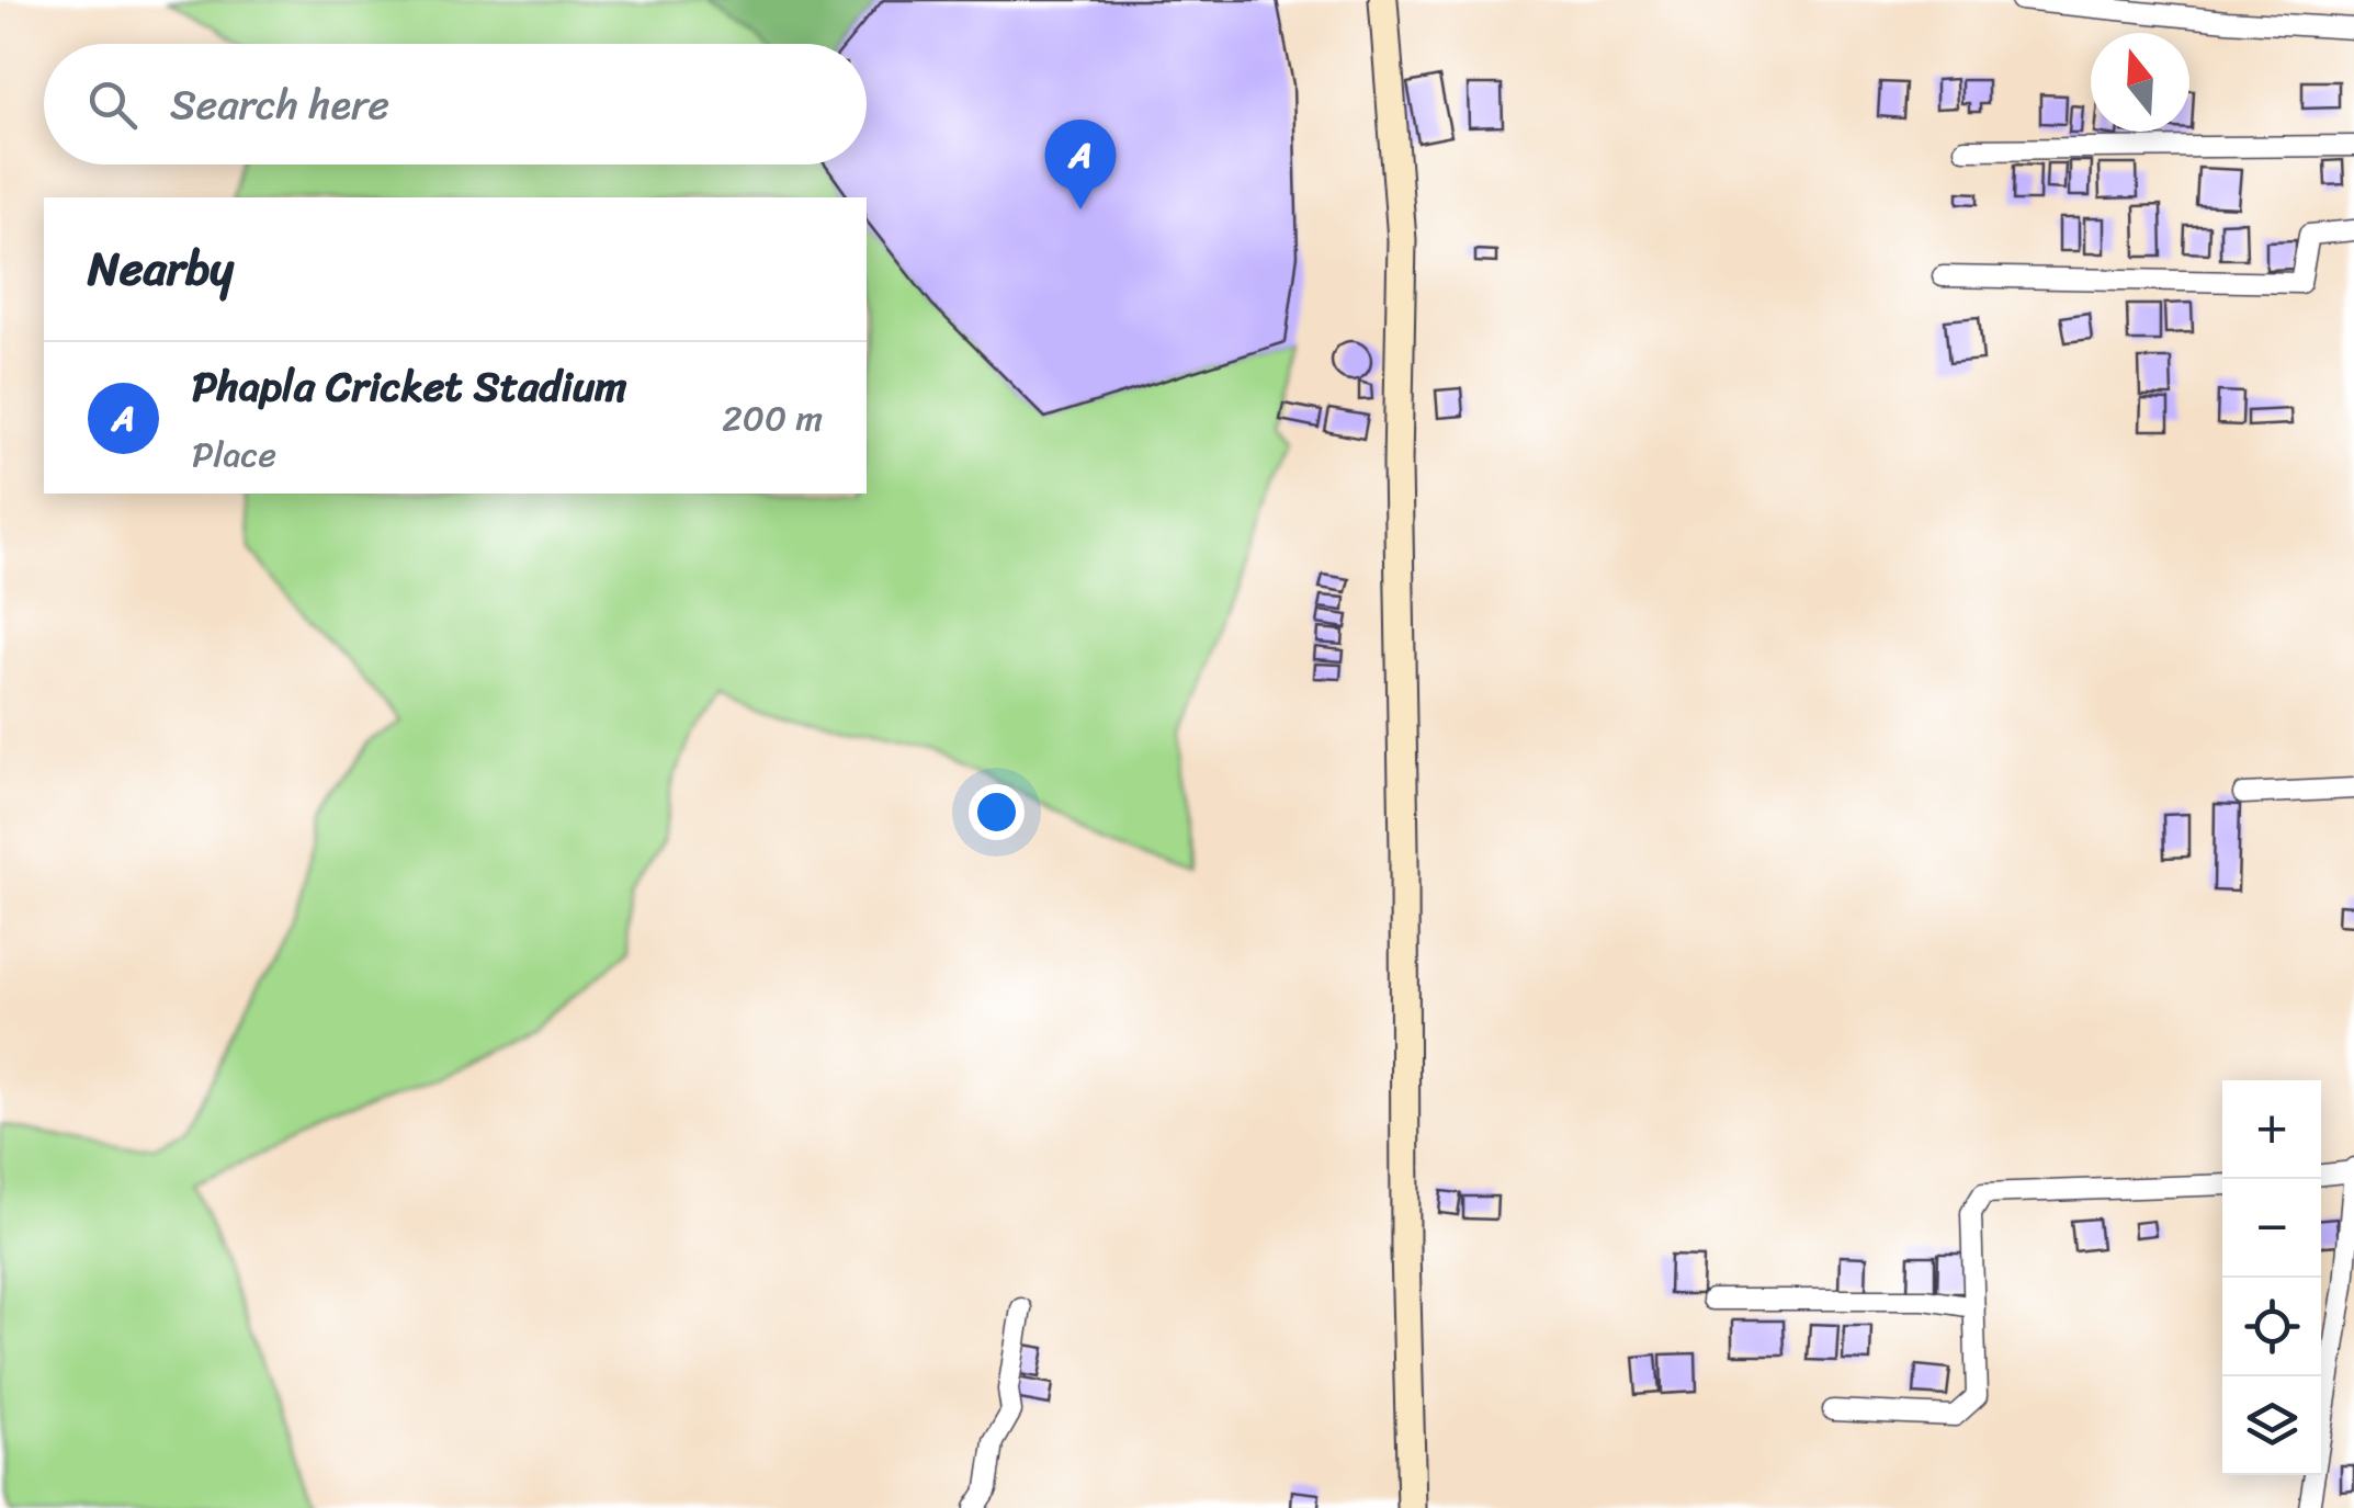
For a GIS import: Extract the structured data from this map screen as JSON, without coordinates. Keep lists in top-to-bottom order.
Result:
{
  "north": "top",
  "page": {
    "search": "Search here",
    "pins": "A",
    "heading": "Nearby",
    "list": [
      {
        "mark": "A",
        "name": "Phapla Cricket Stadium",
        "note": "Place",
        "value": "200 m"
      }
    ],
    "map_buttons": ["+", "−"]
  }
}
